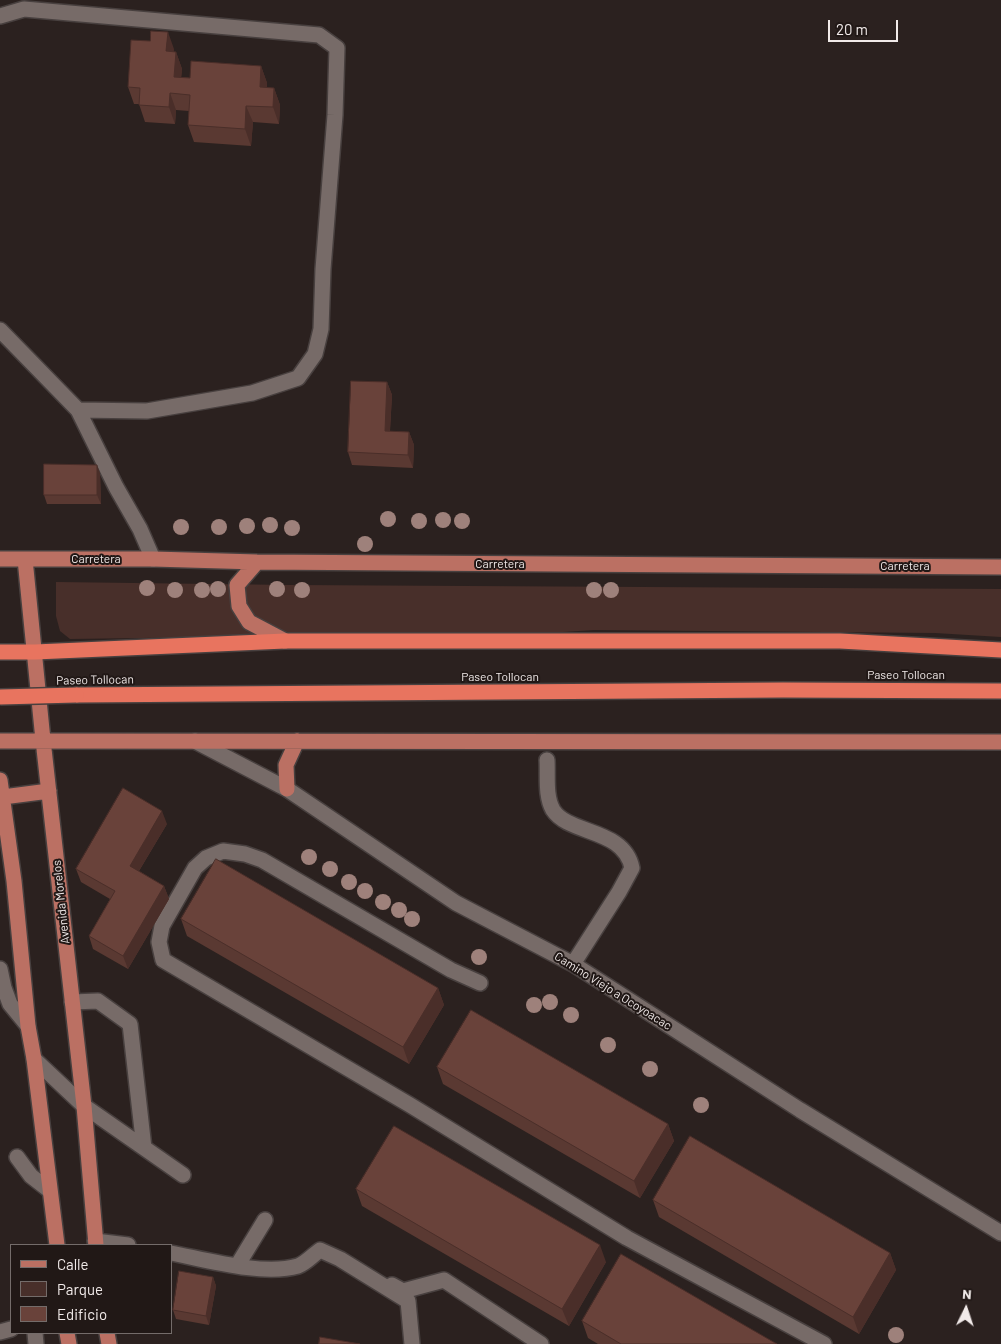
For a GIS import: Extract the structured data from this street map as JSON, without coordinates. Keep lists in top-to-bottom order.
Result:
{
  "streets": {
    "highway": ["Paseo Tollocan"],
    "main road": ["Carretera", "Avenida Morelos"],
    "street": ["Camino Viejo a Ocoyoacac"]
  },
  "crossings": [
    ["Carretera", "Avenida Morelos"]
  ],
  "legend": ["Calle", "Parque", "Edificio"],
  "scale_bar": "20 m",
  "north": "top"
}
